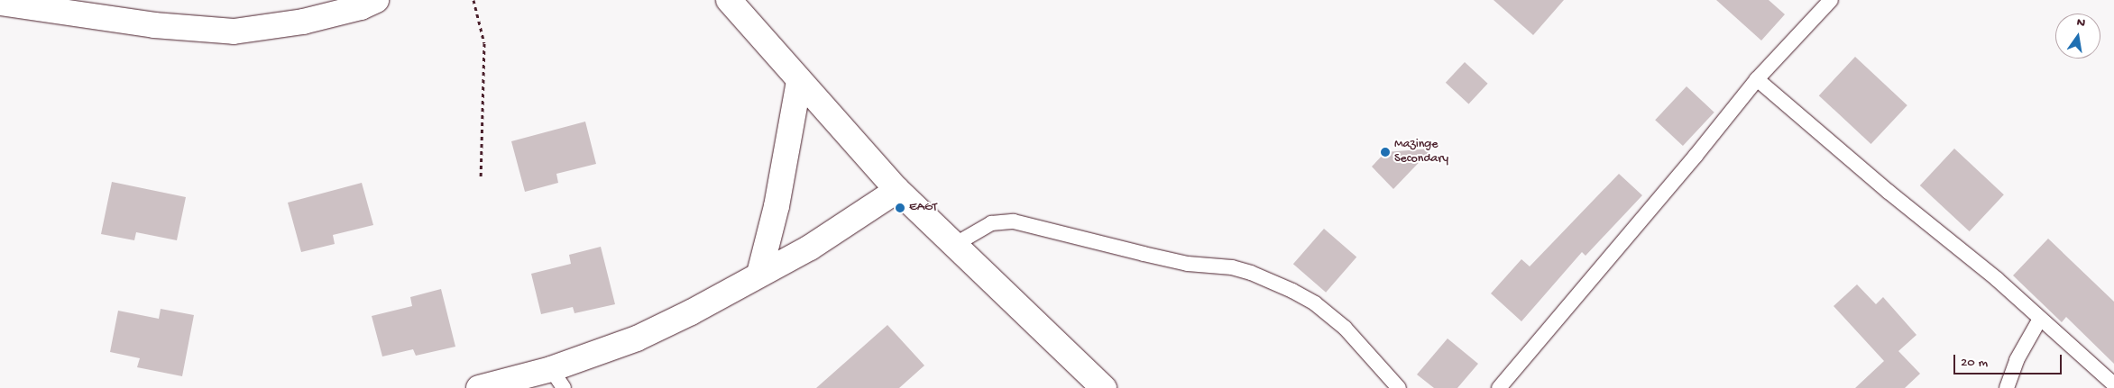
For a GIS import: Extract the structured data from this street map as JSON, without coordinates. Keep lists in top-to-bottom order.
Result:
{
  "places": ["Mazinge Secondary", "EAGT"],
  "scale_bar": "20 m",
  "north": "top"
}
